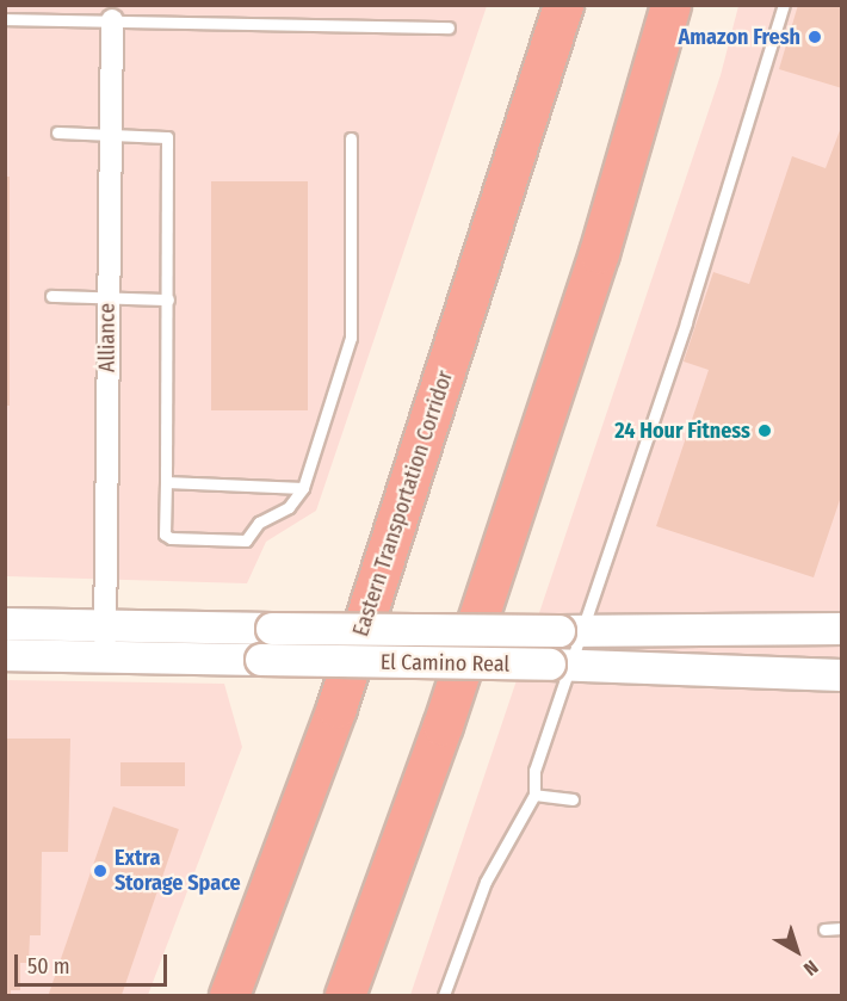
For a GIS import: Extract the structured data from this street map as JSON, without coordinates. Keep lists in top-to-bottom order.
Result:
{
  "streets": {
    "highway": ["Eastern Transportation Corridor"],
    "main road": ["El Camino Real"],
    "street": ["Alliance"]
  },
  "crossings": [
    ["Alliance", "El Camino Real"]
  ],
  "places": ["Amazon Fresh", "24 Hour Fitness", "Extra Storage Space"],
  "scale_bar": "50 m",
  "north": "bottom right"
}
